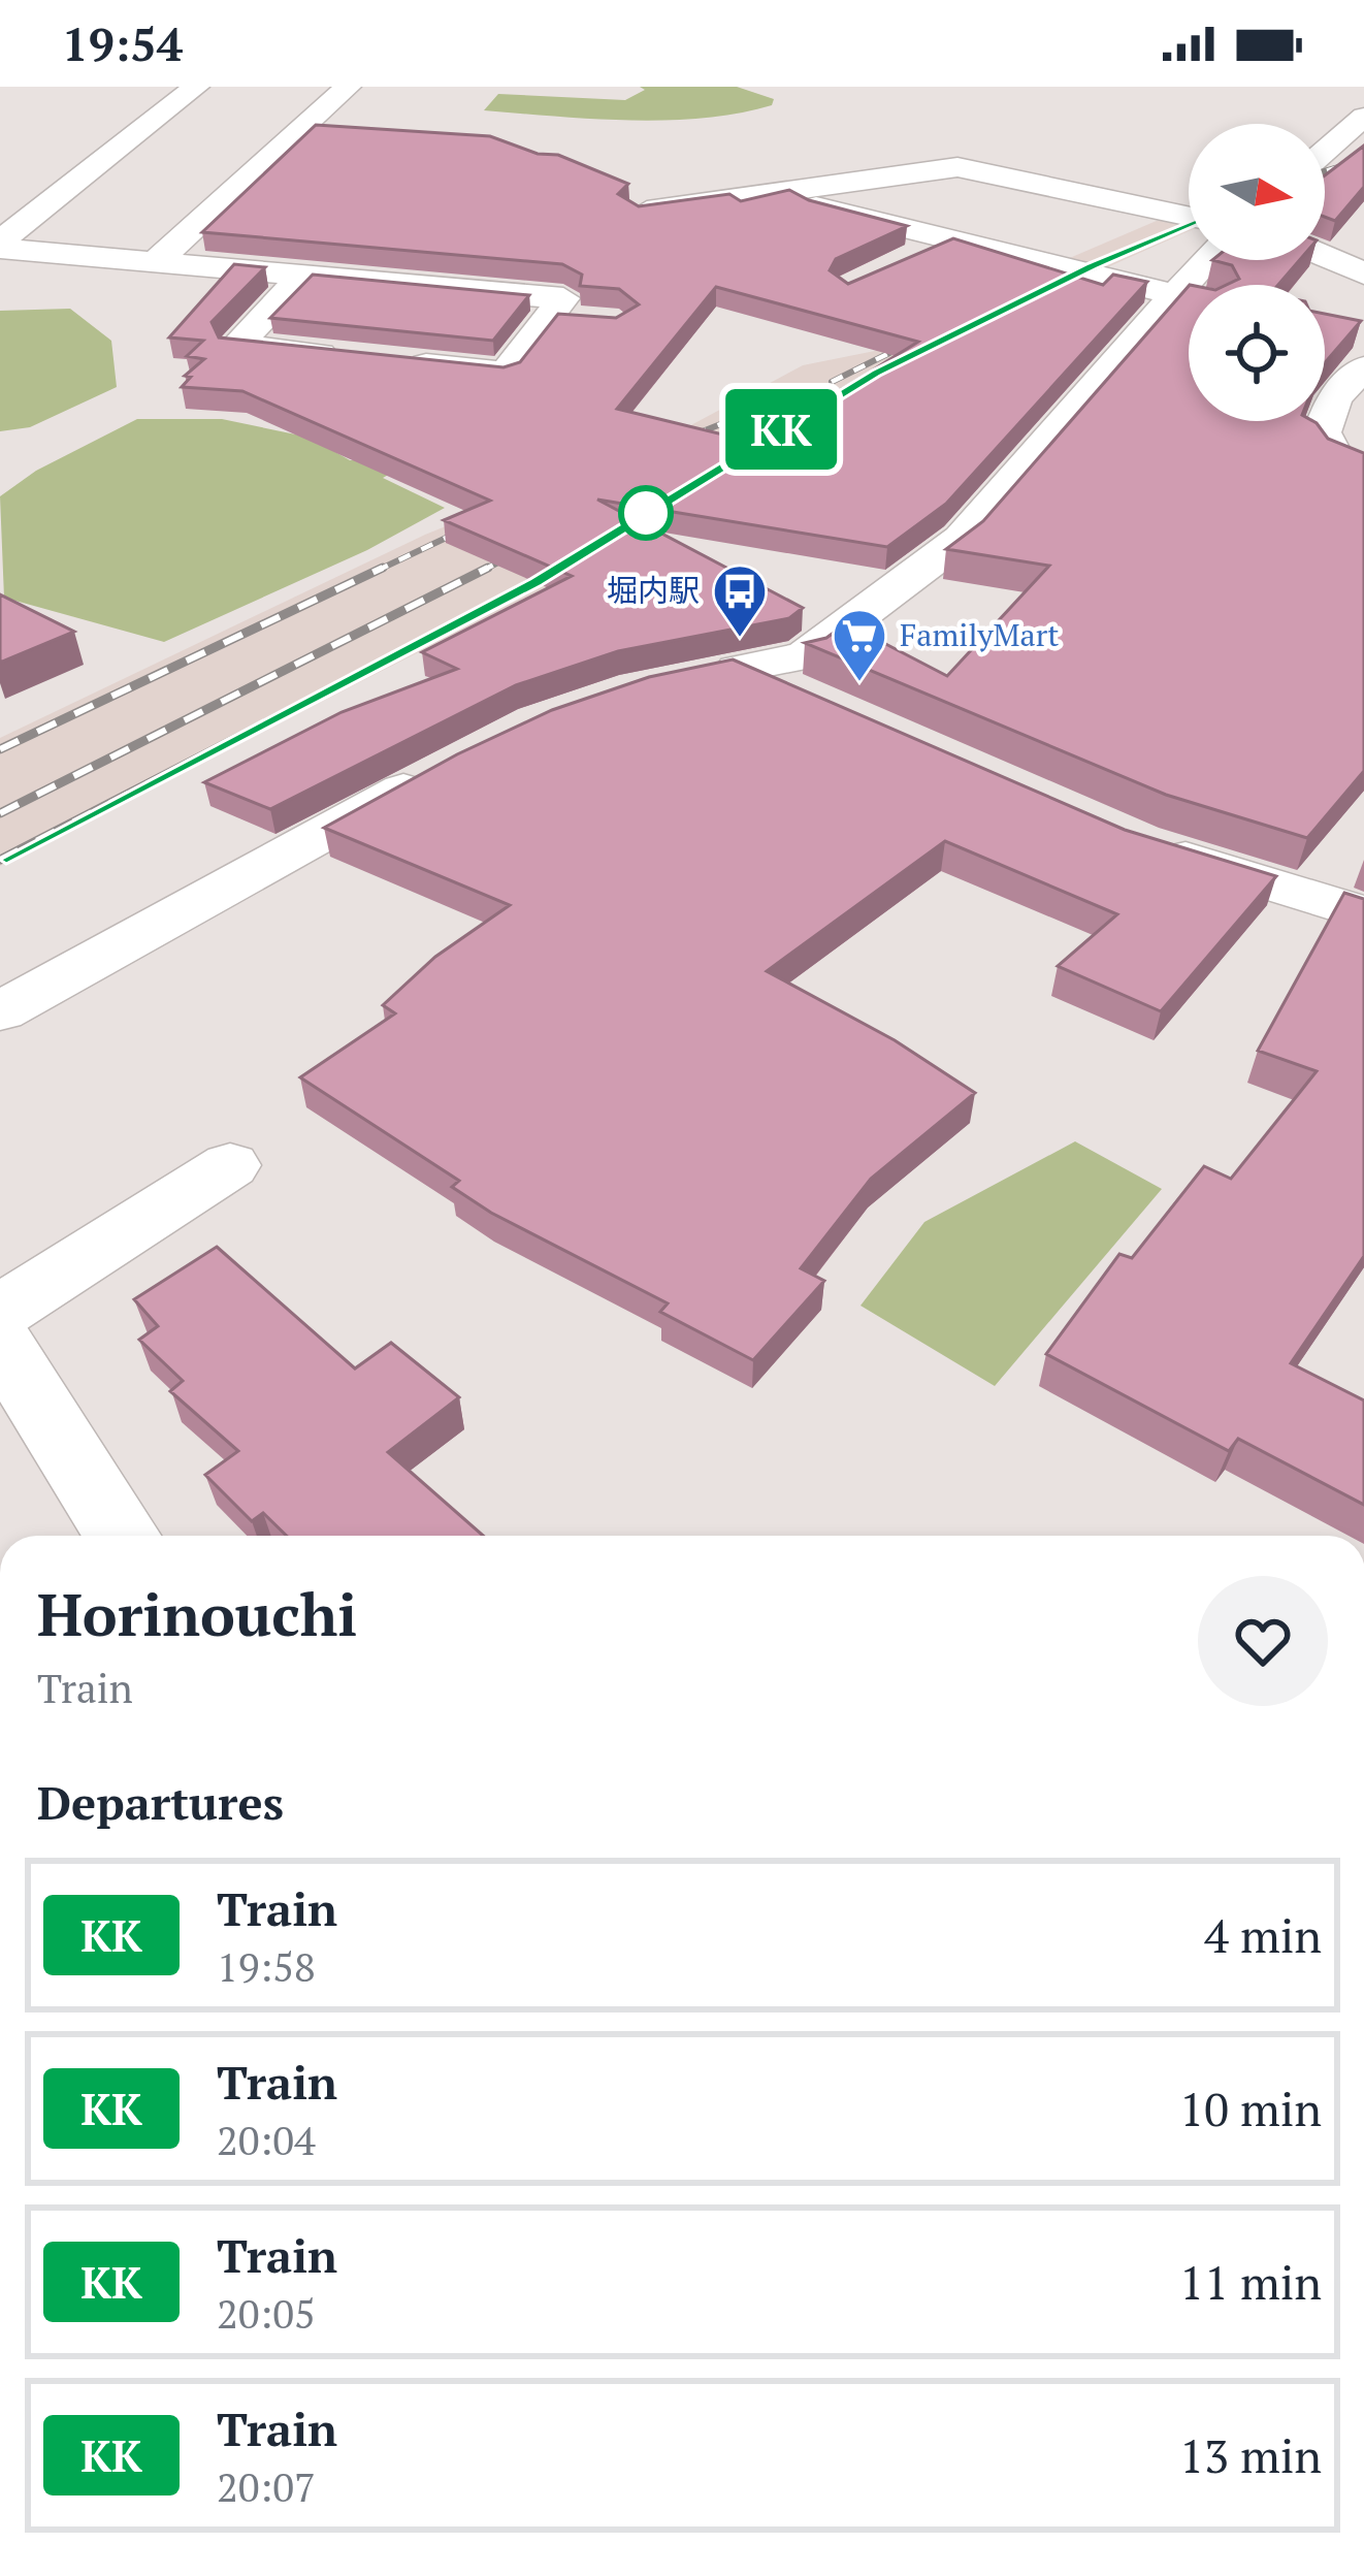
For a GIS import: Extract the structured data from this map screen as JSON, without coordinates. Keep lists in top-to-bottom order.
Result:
{
  "places": {
    "bus stop": ["堀内駅"],
    "supermarket": ["FamilyMart"]
  },
  "north": "right",
  "page": {
    "status": "19:54",
    "on_map": "KK",
    "heading": [
      ["Horinouchi", "Train"],
      "Departures"
    ],
    "list": [
      {
        "mark": "KK",
        "name": "Train",
        "note": "19:58",
        "value": "4 min"
      },
      {
        "mark": "KK",
        "name": "Train",
        "note": "20:04",
        "value": "10 min"
      },
      {
        "mark": "KK",
        "name": "Train",
        "note": "20:05",
        "value": "11 min"
      },
      {
        "mark": "KK",
        "name": "Train",
        "note": "20:07",
        "value": "13 min"
      }
    ]
  }
}
